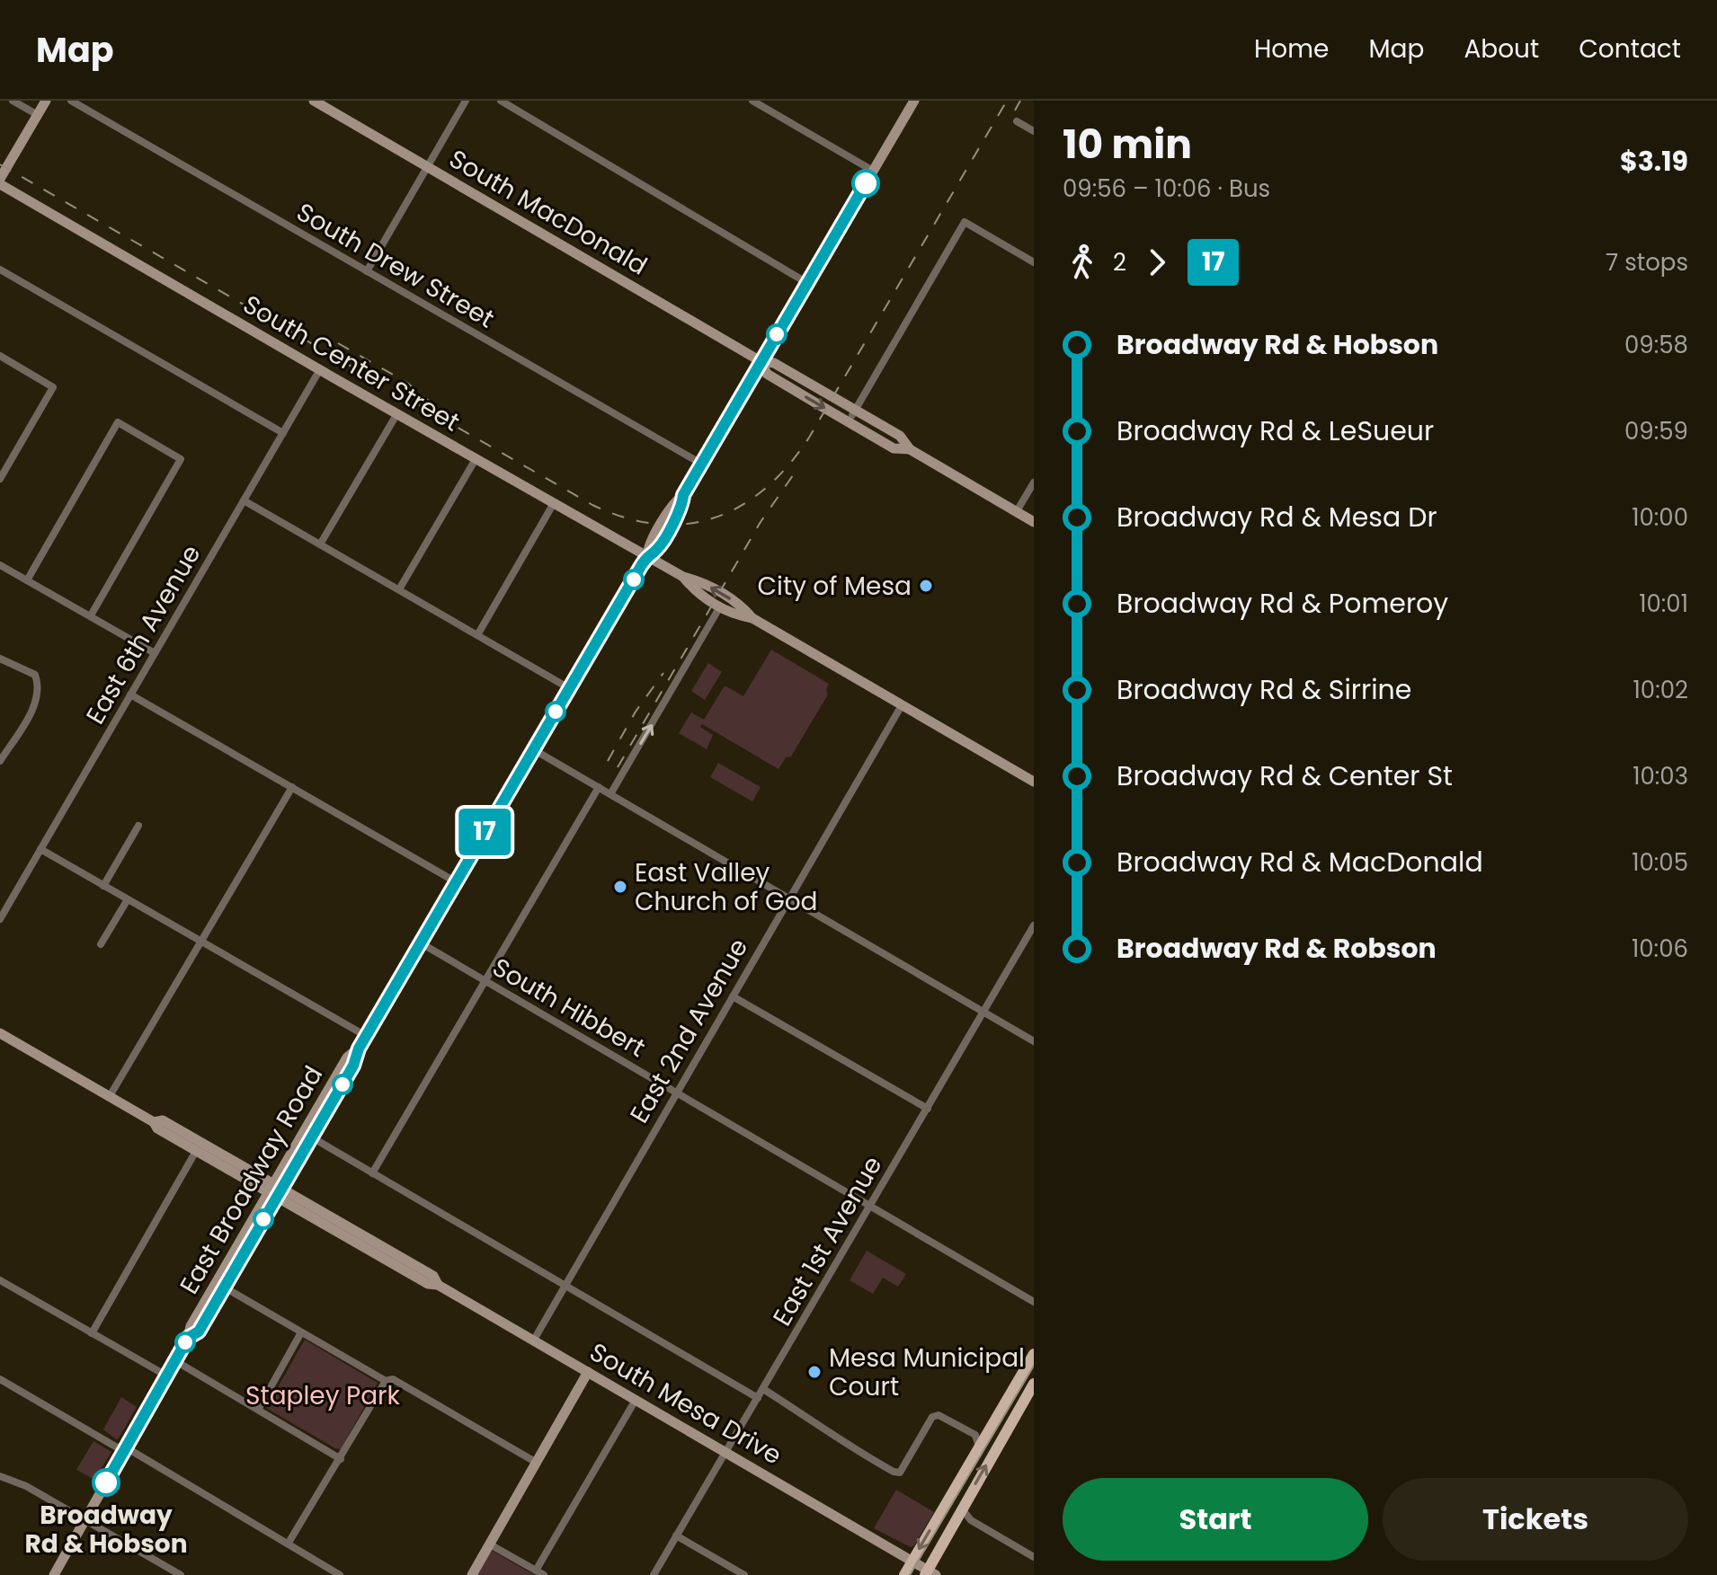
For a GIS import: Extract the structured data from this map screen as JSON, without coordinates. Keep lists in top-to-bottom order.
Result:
{
  "streets": {
    "main road": [
      "South MacDonald",
      "South Center Street",
      "East Broadway Road",
      "South Mesa Drive"
    ],
    "street": [
      "South Drew Street",
      "East 6th Avenue",
      "South Hibbert",
      "East 2nd Avenue",
      "East 1st Avenue"
    ]
  },
  "crossings": [
    ["South MacDonald", "East Broadway Road"],
    ["South Drew Street", "East Broadway Road"],
    ["South Center Street", "East 6th Avenue"],
    ["South Center Street", "East 2nd Avenue"],
    ["South Center Street", "East Broadway Road"],
    ["South Hibbert", "East 2nd Avenue"],
    ["South Hibbert", "East Broadway Road"],
    ["South Hibbert", "East 1st Avenue"],
    ["East 2nd Avenue", "South Mesa Drive"],
    ["East Broadway Road", "South Mesa Drive"],
    ["East 1st Avenue", "South Mesa Drive"]
  ],
  "parks": ["Stapley Park"],
  "places": [
    "City of Mesa",
    "East Valley Church of God",
    "Mesa Municipal Court",
    "Broadway Rd & Hobson"
  ],
  "lines": ["bus line 17"],
  "page": {
    "header": "Map",
    "nav": [
      "Home",
      "Map",
      "About",
      "Contact"
    ],
    "on_map": "17",
    "heading": ["10 min", "09:56 – 10:06 · Bus", "$3.19"],
    "legs": ["2", "17", "7 stops"],
    "list": [
      {
        "name": "Broadway Rd & Hobson",
        "value": "09:58"
      },
      {
        "name": "Broadway Rd & LeSueur",
        "value": "09:59"
      },
      {
        "name": "Broadway Rd & Mesa Dr",
        "value": "10:00"
      },
      {
        "name": "Broadway Rd & Pomeroy",
        "value": "10:01"
      },
      {
        "name": "Broadway Rd & Sirrine",
        "value": "10:02"
      },
      {
        "name": "Broadway Rd & Center St",
        "value": "10:03"
      },
      {
        "name": "Broadway Rd & MacDonald",
        "value": "10:05"
      },
      {
        "name": "Broadway Rd & Robson",
        "value": "10:06"
      }
    ],
    "buttons": ["Start", "Tickets"]
  }
}
